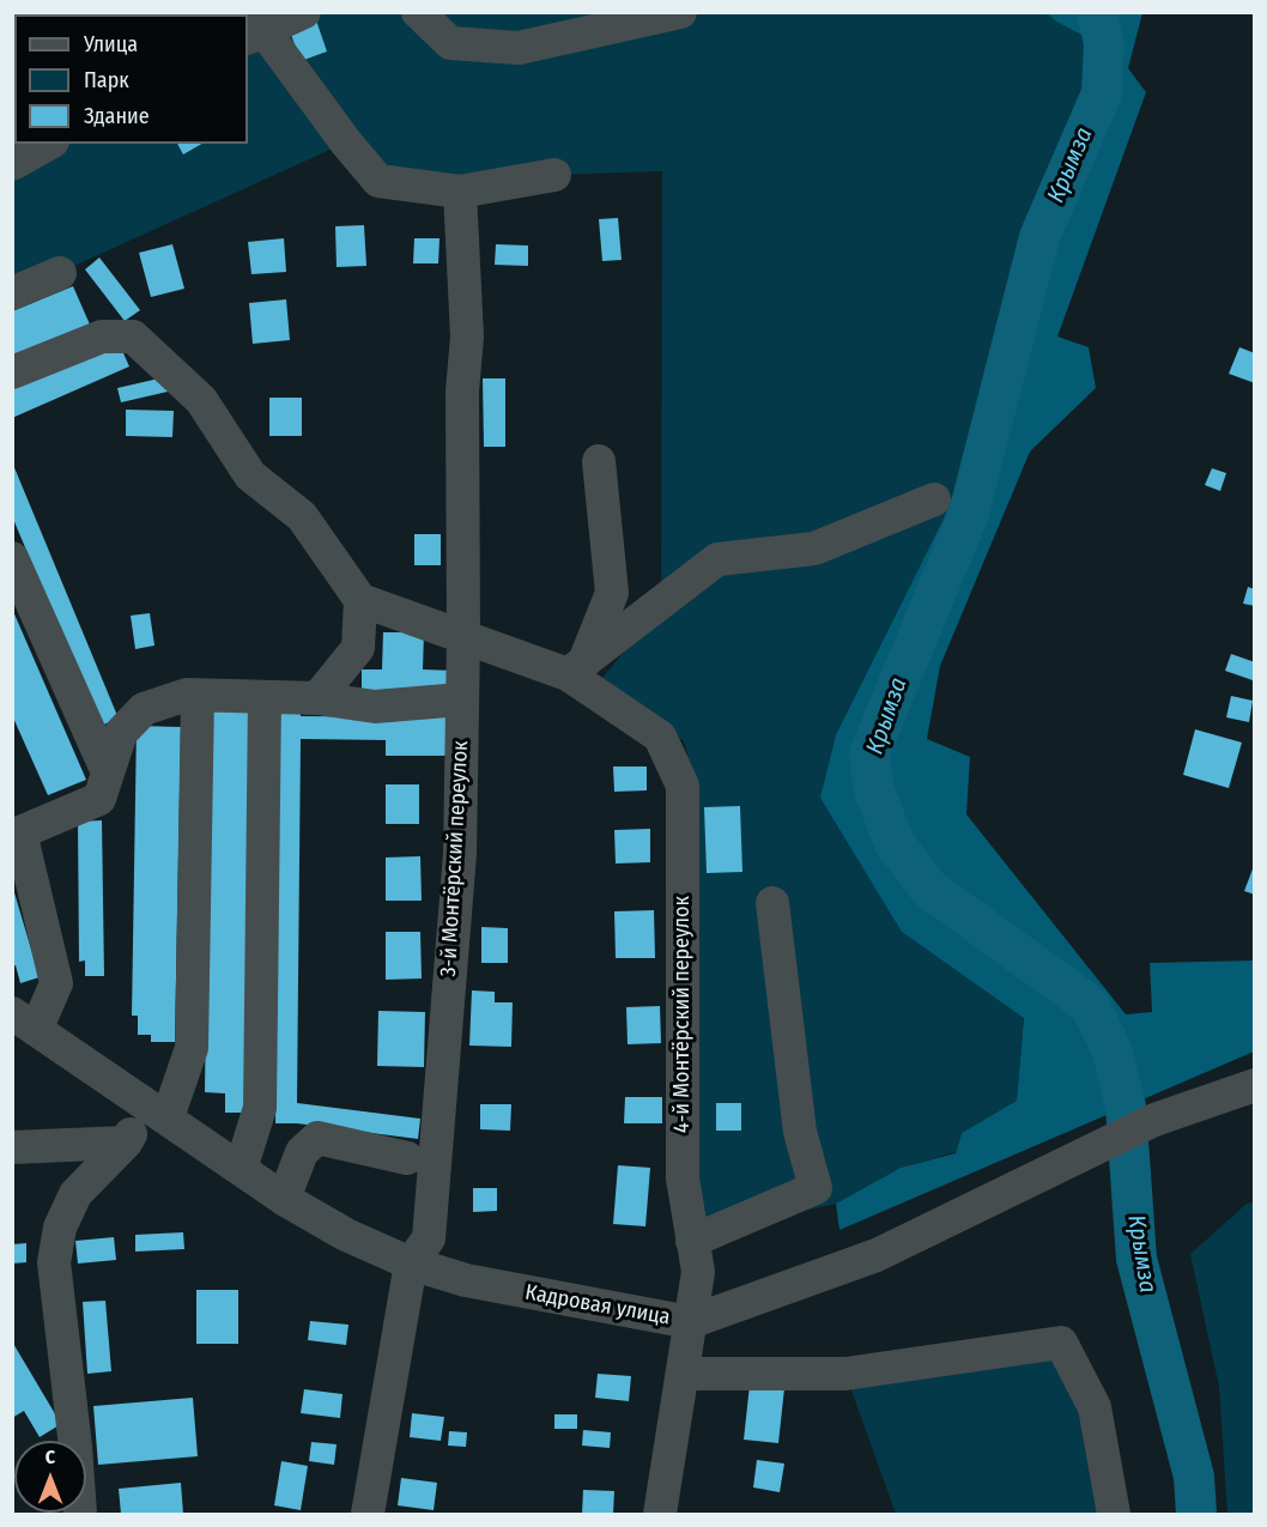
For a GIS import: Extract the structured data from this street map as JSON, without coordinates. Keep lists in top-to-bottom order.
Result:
{
  "streets": {
    "street": ["3-й Монтёрский переулок", "4-й Монтёрский переулок", "Кадровая улица"]
  },
  "crossings": [
    ["3-й Монтёрский переулок", "4-й Монтёрский переулок"],
    ["3-й Монтёрский переулок", "Кадровая улица"],
    ["4-й Монтёрский переулок", "Кадровая улица"]
  ],
  "water": ["Крымза"],
  "legend": ["Улица", "Парк", "Здание"],
  "north": "top"
}
